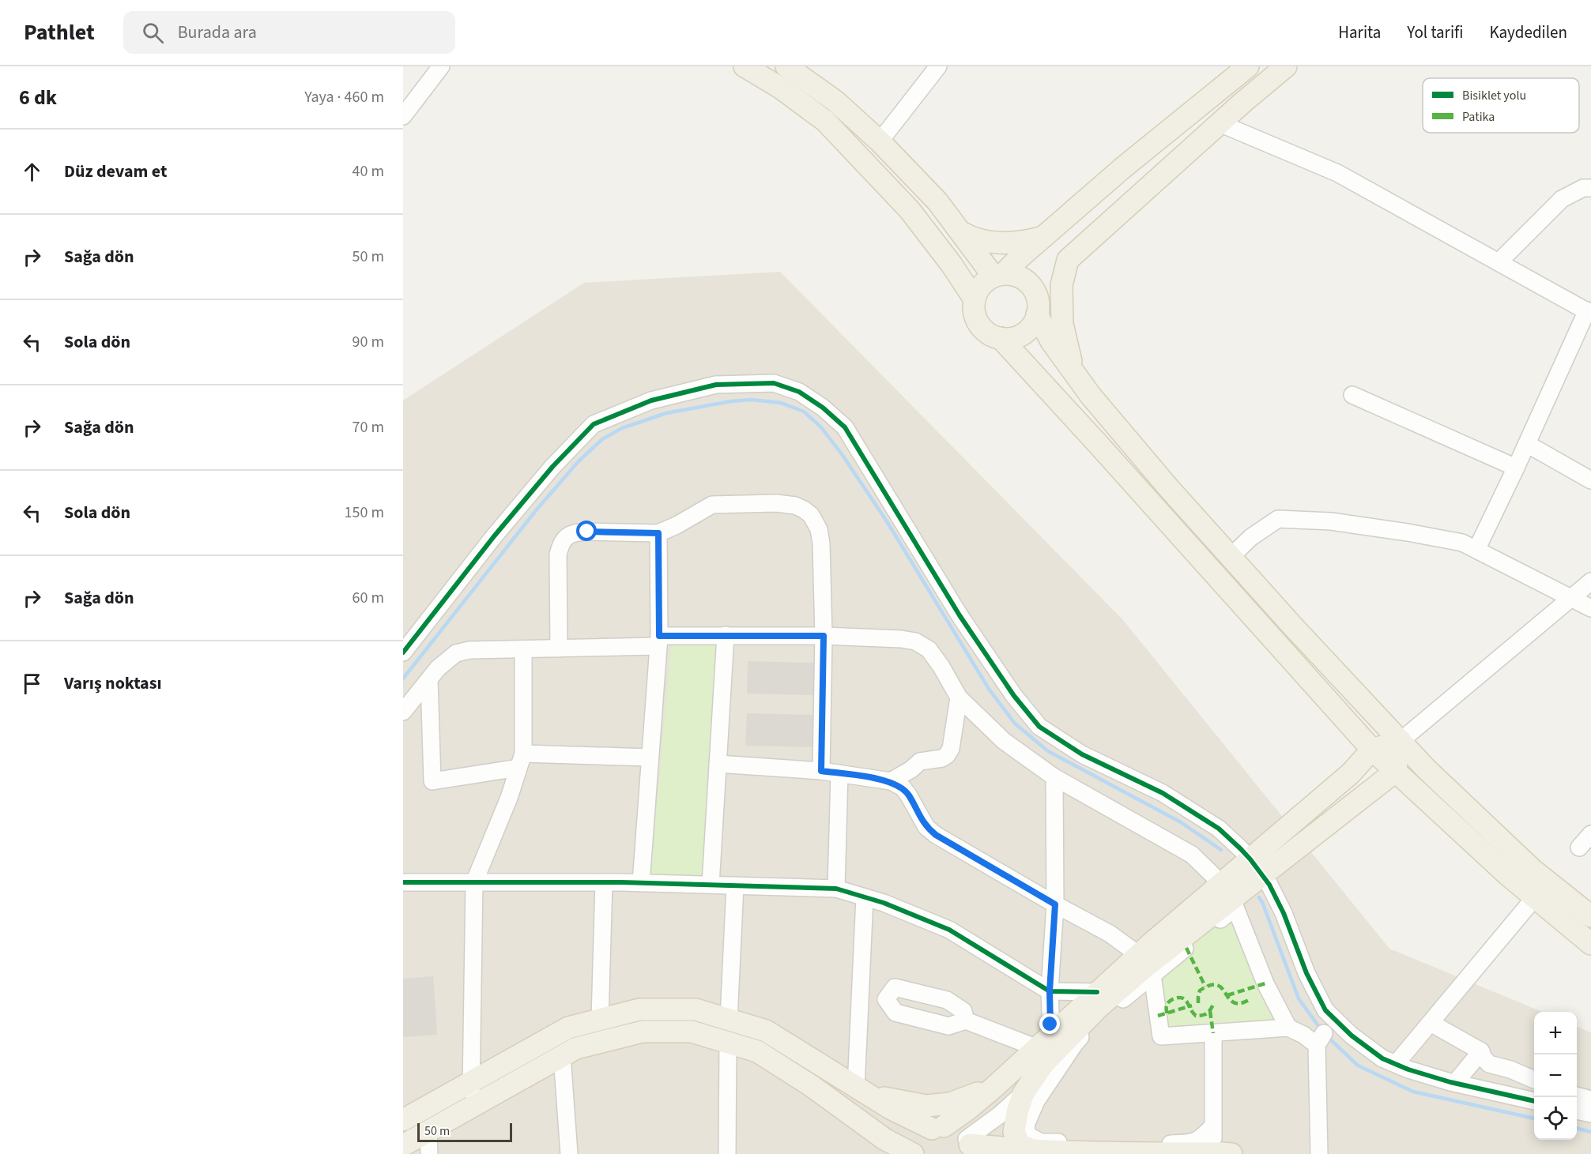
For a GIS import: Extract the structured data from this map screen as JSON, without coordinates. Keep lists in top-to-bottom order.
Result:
{
  "legend": ["Bisiklet yolu", "Patika"],
  "scale_bar": "50 m",
  "page": {
    "header": "Pathlet",
    "search": "Burada ara",
    "nav": ["Harita", "Yol tarifi", "Kaydedilen"],
    "heading": ["6 dk", "Yaya · 460 m"],
    "list": [
      ["Düz devam et", "40 m"],
      ["Sağa dön", "50 m"],
      ["Sola dön", "90 m"],
      ["Sağa dön", "70 m"],
      ["Sola dön", "150 m"],
      ["Sağa dön", "60 m"],
      "Varış noktası"
    ],
    "map_buttons": ["+", "−"],
    "scale": "50 m"
  }
}
